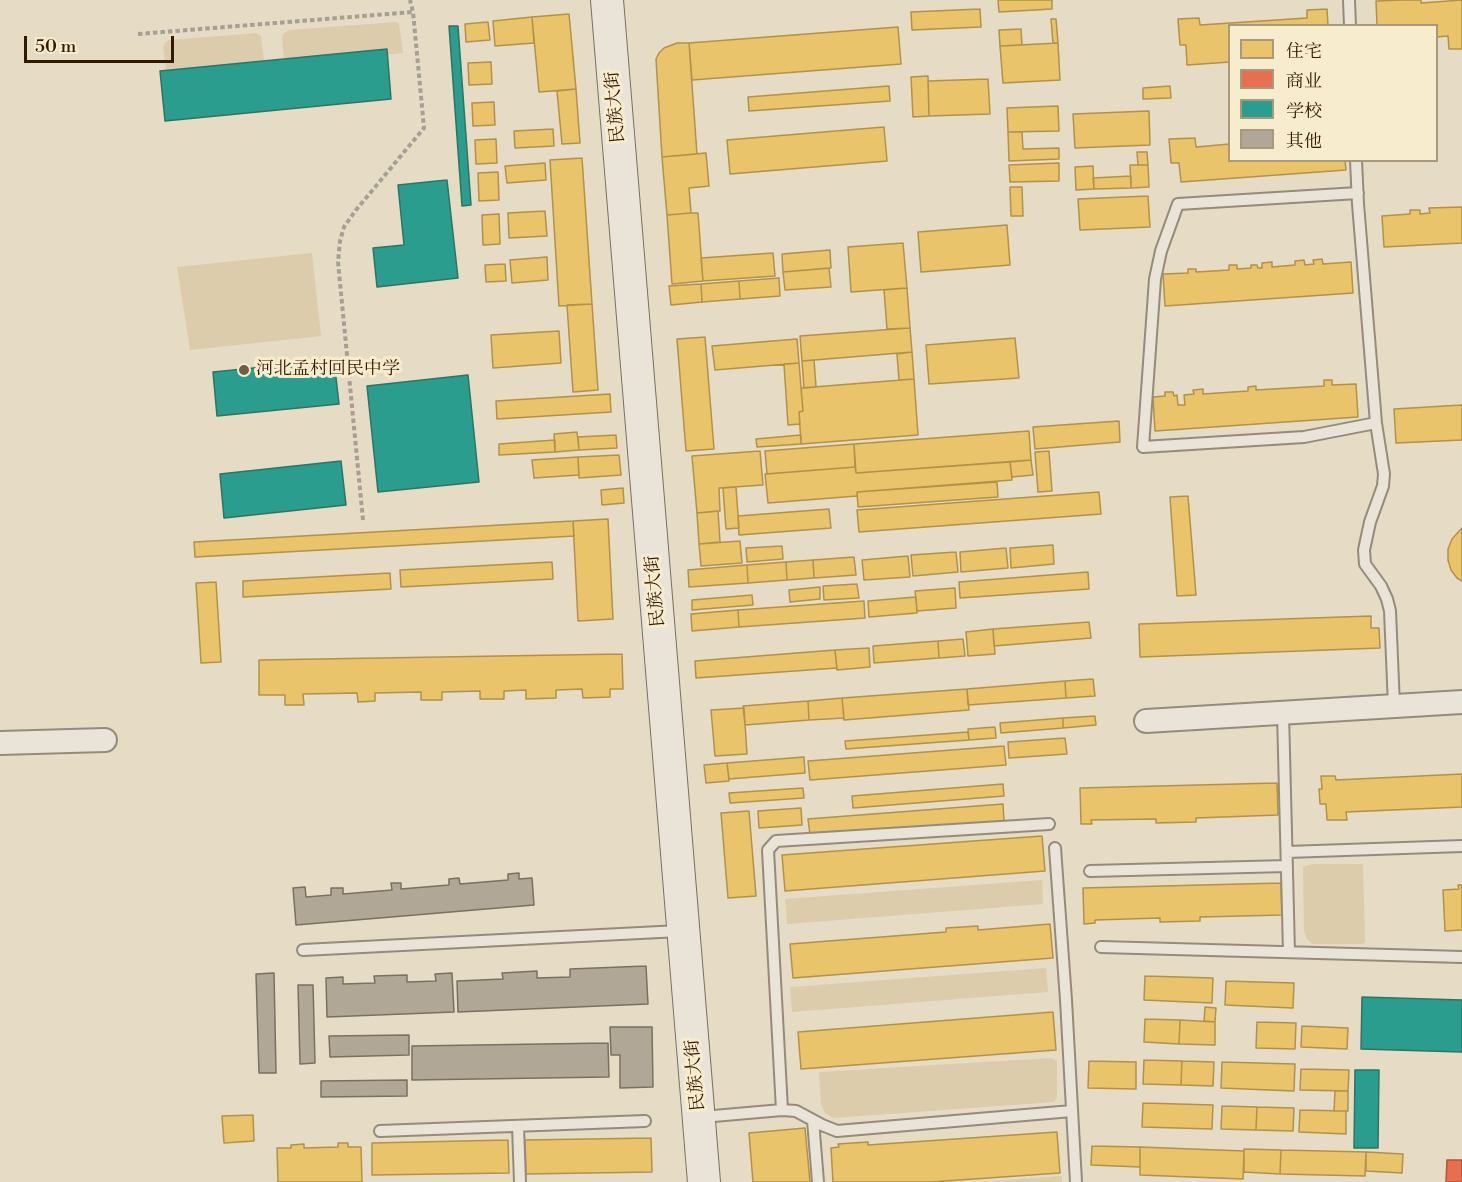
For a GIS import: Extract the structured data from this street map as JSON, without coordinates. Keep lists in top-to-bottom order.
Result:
{
  "streets": {
    "main road": ["民族大街"]
  },
  "places": ["河北孟村回民中学"],
  "legend": [
    "住宅",
    "商业",
    "学校",
    "其他"
  ],
  "scale_bar": "50 m"
}
